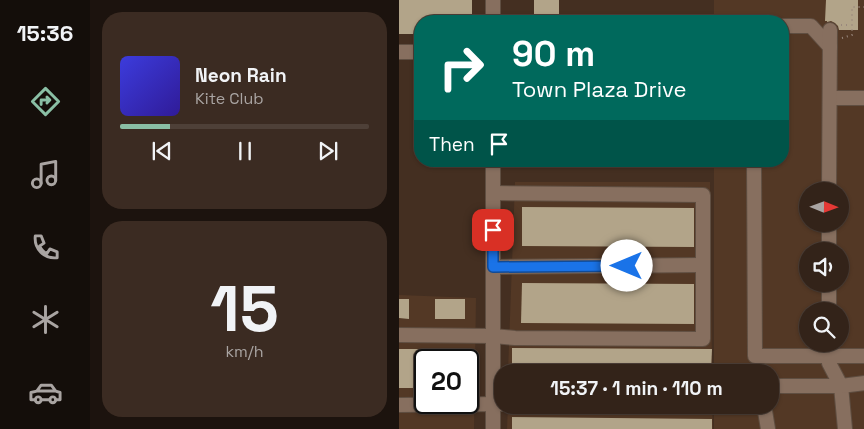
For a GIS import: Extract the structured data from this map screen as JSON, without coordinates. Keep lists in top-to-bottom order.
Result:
{
  "north": "right",
  "page": {
    "tabs": "15:36",
    "turn": ["90 m", "Town Plaza Drive"],
    "song": ["Neon Rain", "Kite Club"],
    "then": "Then",
    "tile": ["15", "km/h"],
    "limit": "20",
    "trip": "15:37 · 1 min · 110 m"
  }
}
